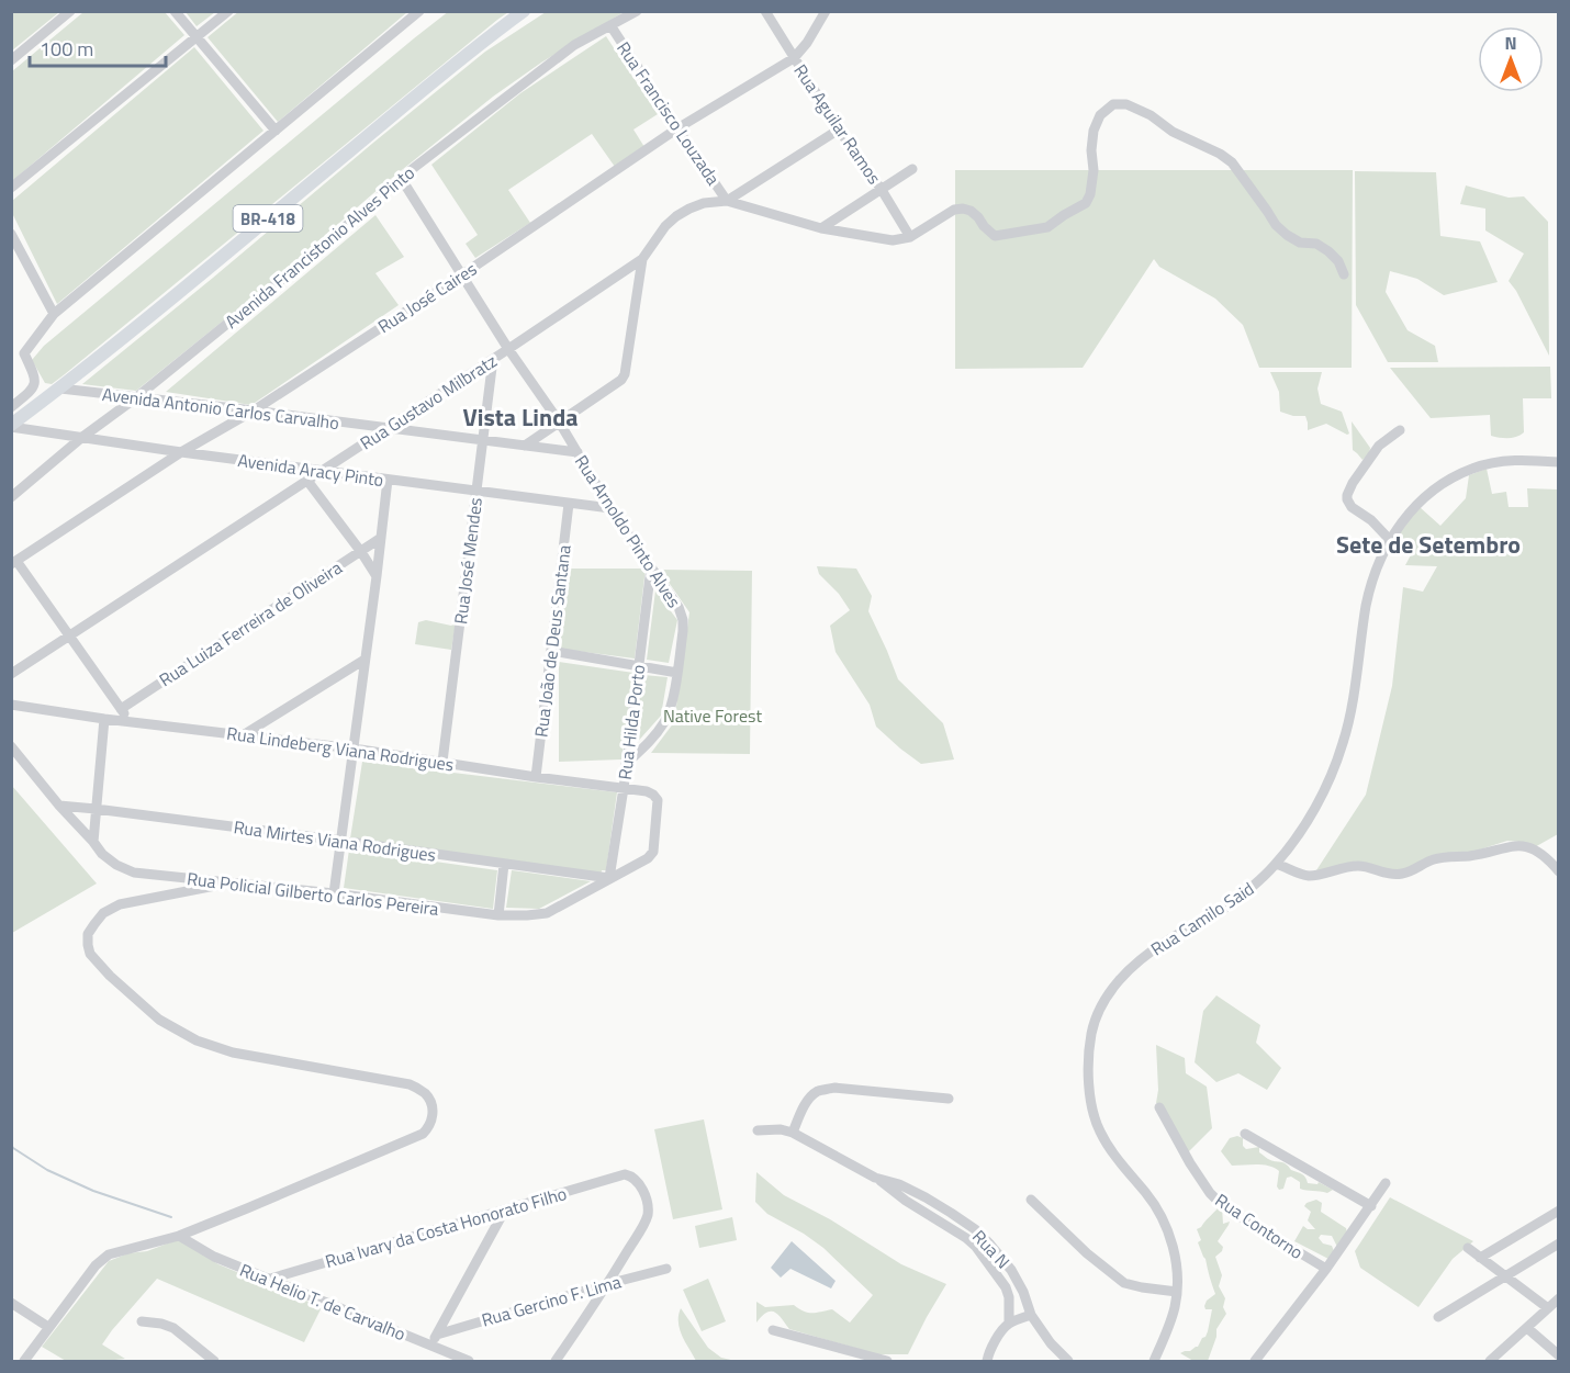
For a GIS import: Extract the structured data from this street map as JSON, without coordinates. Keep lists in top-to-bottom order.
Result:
{
  "streets": {
    "main road": ["BR-418"],
    "street": [
      "Rua Francisco Louzada",
      "Rua Aguilar Ramos",
      "Avenida Francistonio Alves Pinto",
      "Rua José Caires",
      "Rua Gustavo Milbratz",
      "Avenida Antonio Carlos Carvalho",
      "Avenida Aracy Pinto",
      "Rua Arnoldo Pinto Alves",
      "Rua José Mendes",
      "Rua Luiza Ferreira de Oliveira",
      "Rua João de Deus Santana",
      "Rua Hilda Porto",
      "Rua Lindeberg Viana Rodrigues",
      "Rua Mirtes Viana Rodrigues",
      "Rua Policial Gilberto Carlos Pereira",
      "Rua Camilo Said",
      "Rua Contorno",
      "Rua Ivary da Costa Honorato Filho",
      "Rua N",
      "Rua Gercino F. Lima",
      "Rua Helio T. de Carvalho"
    ]
  },
  "crossings": [
    ["Rua Francisco Louzada", "Avenida Francistonio Alves Pinto"],
    ["Rua Francisco Louzada", "Rua José Caires"],
    ["Rua Francisco Louzada", "Rua Gustavo Milbratz"],
    ["Rua Aguilar Ramos", "Rua José Caires"],
    ["Rua Aguilar Ramos", "Rua Gustavo Milbratz"],
    ["BR-418", "Avenida Antonio Carlos Carvalho"],
    ["BR-418", "Avenida Aracy Pinto"],
    ["Avenida Francistonio Alves Pinto", "Avenida Antonio Carlos Carvalho"],
    ["Avenida Francistonio Alves Pinto", "Avenida Aracy Pinto"],
    ["Avenida Francistonio Alves Pinto", "Rua Arnoldo Pinto Alves"],
    ["Rua José Caires", "Avenida Antonio Carlos Carvalho"],
    ["Rua José Caires", "Avenida Aracy Pinto"],
    ["Rua José Caires", "Rua Arnoldo Pinto Alves"],
    ["Rua Gustavo Milbratz", "Avenida Antonio Carlos Carvalho"],
    ["Rua Gustavo Milbratz", "Avenida Aracy Pinto"],
    ["Rua Gustavo Milbratz", "Rua Arnoldo Pinto Alves"],
    ["Rua Gustavo Milbratz", "Rua José Mendes"],
    ["Avenida Antonio Carlos Carvalho", "Rua Arnoldo Pinto Alves"],
    ["Avenida Antonio Carlos Carvalho", "Rua José Mendes"],
    ["Avenida Aracy Pinto", "Rua Arnoldo Pinto Alves"],
    ["Avenida Aracy Pinto", "Rua José Mendes"],
    ["Avenida Aracy Pinto", "Rua João de Deus Santana"],
    ["Rua Arnoldo Pinto Alves", "Rua Hilda Porto"],
    ["Rua José Mendes", "Rua Lindeberg Viana Rodrigues"],
    ["Rua João de Deus Santana", "Rua Lindeberg Viana Rodrigues"],
    ["Rua Hilda Porto", "Rua Lindeberg Viana Rodrigues"],
    ["Rua Hilda Porto", "Rua Mirtes Viana Rodrigues"],
    ["Rua Hilda Porto", "Rua Policial Gilberto Carlos Pereira"],
    ["Rua Lindeberg Viana Rodrigues", "Rua Policial Gilberto Carlos Pereira"],
    ["Rua Mirtes Viana Rodrigues", "Rua Policial Gilberto Carlos Pereira"],
    ["Rua Ivary da Costa Honorato Filho", "Rua Gercino F. Lima"],
    ["Rua Ivary da Costa Honorato Filho", "Rua Helio T. de Carvalho"]
  ],
  "districts": ["Vista Linda", "Sete de Setembro"],
  "parks": ["Native Forest"],
  "scale_bar": "100 m",
  "north": "top"
}
